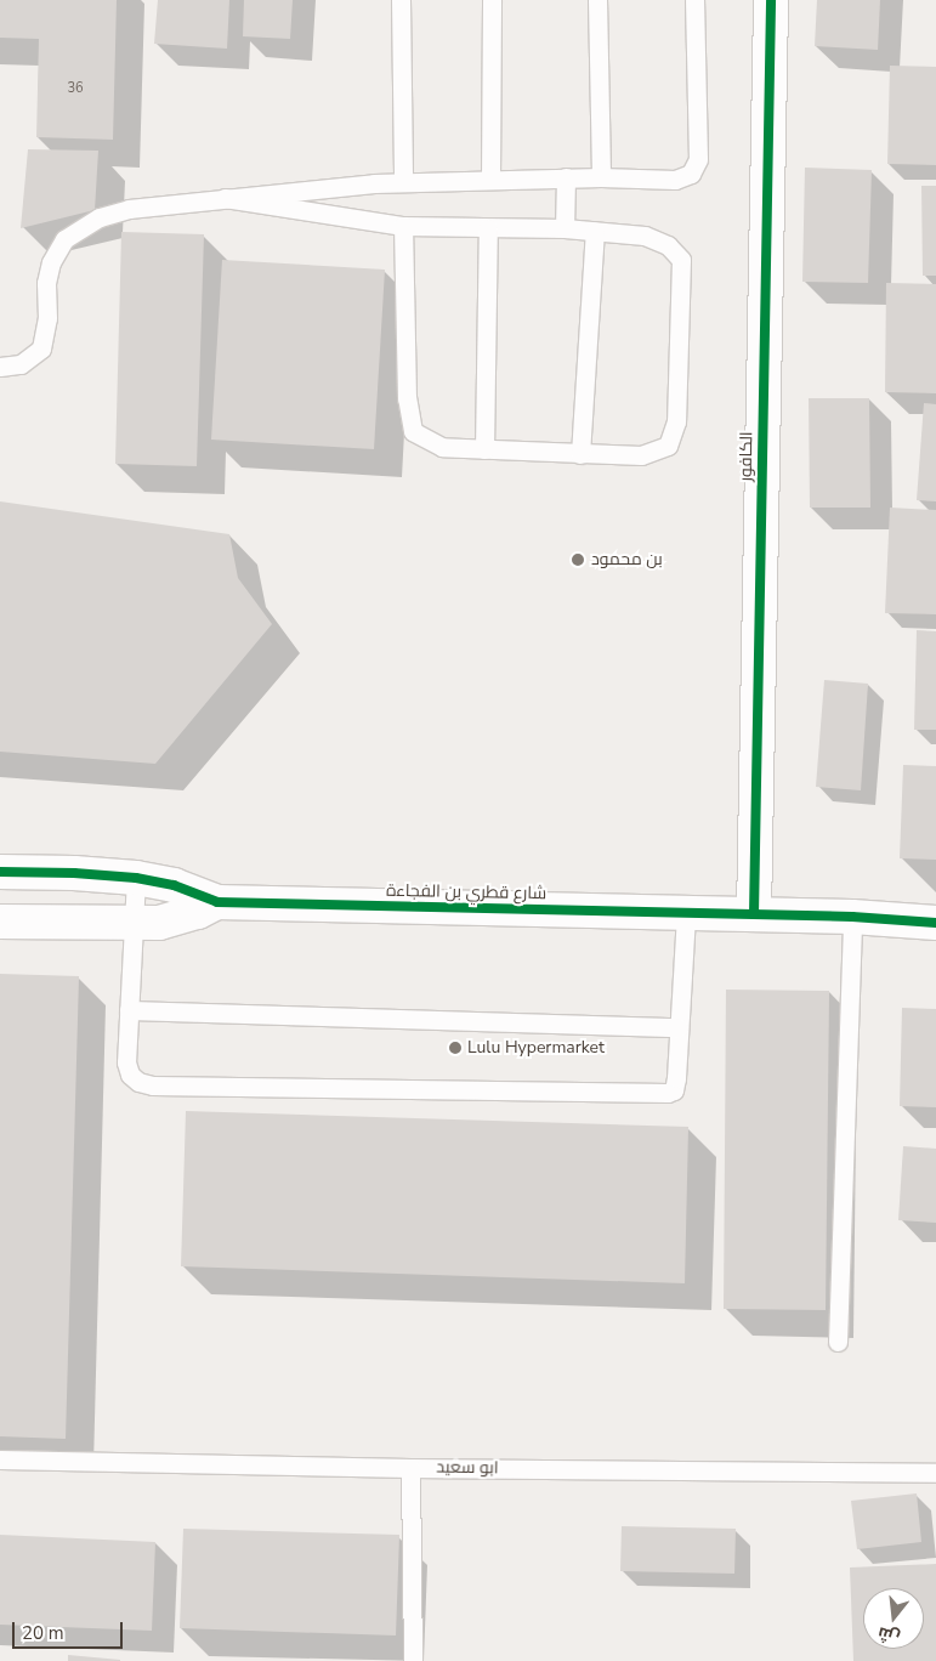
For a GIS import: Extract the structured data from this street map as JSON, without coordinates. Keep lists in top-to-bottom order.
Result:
{
  "streets": {
    "street": ["الكافور", "شارع قطري بن الفجاءة"],
    "lane": ["ابو سعيد"]
  },
  "crossings": [
    ["الكافور", "شارع قطري بن الفجاءة"]
  ],
  "places": ["بن محمود", "Lulu Hypermarket"],
  "house_numbers": ["36"],
  "scale_bar": "20 m",
  "north": "bottom"
}
